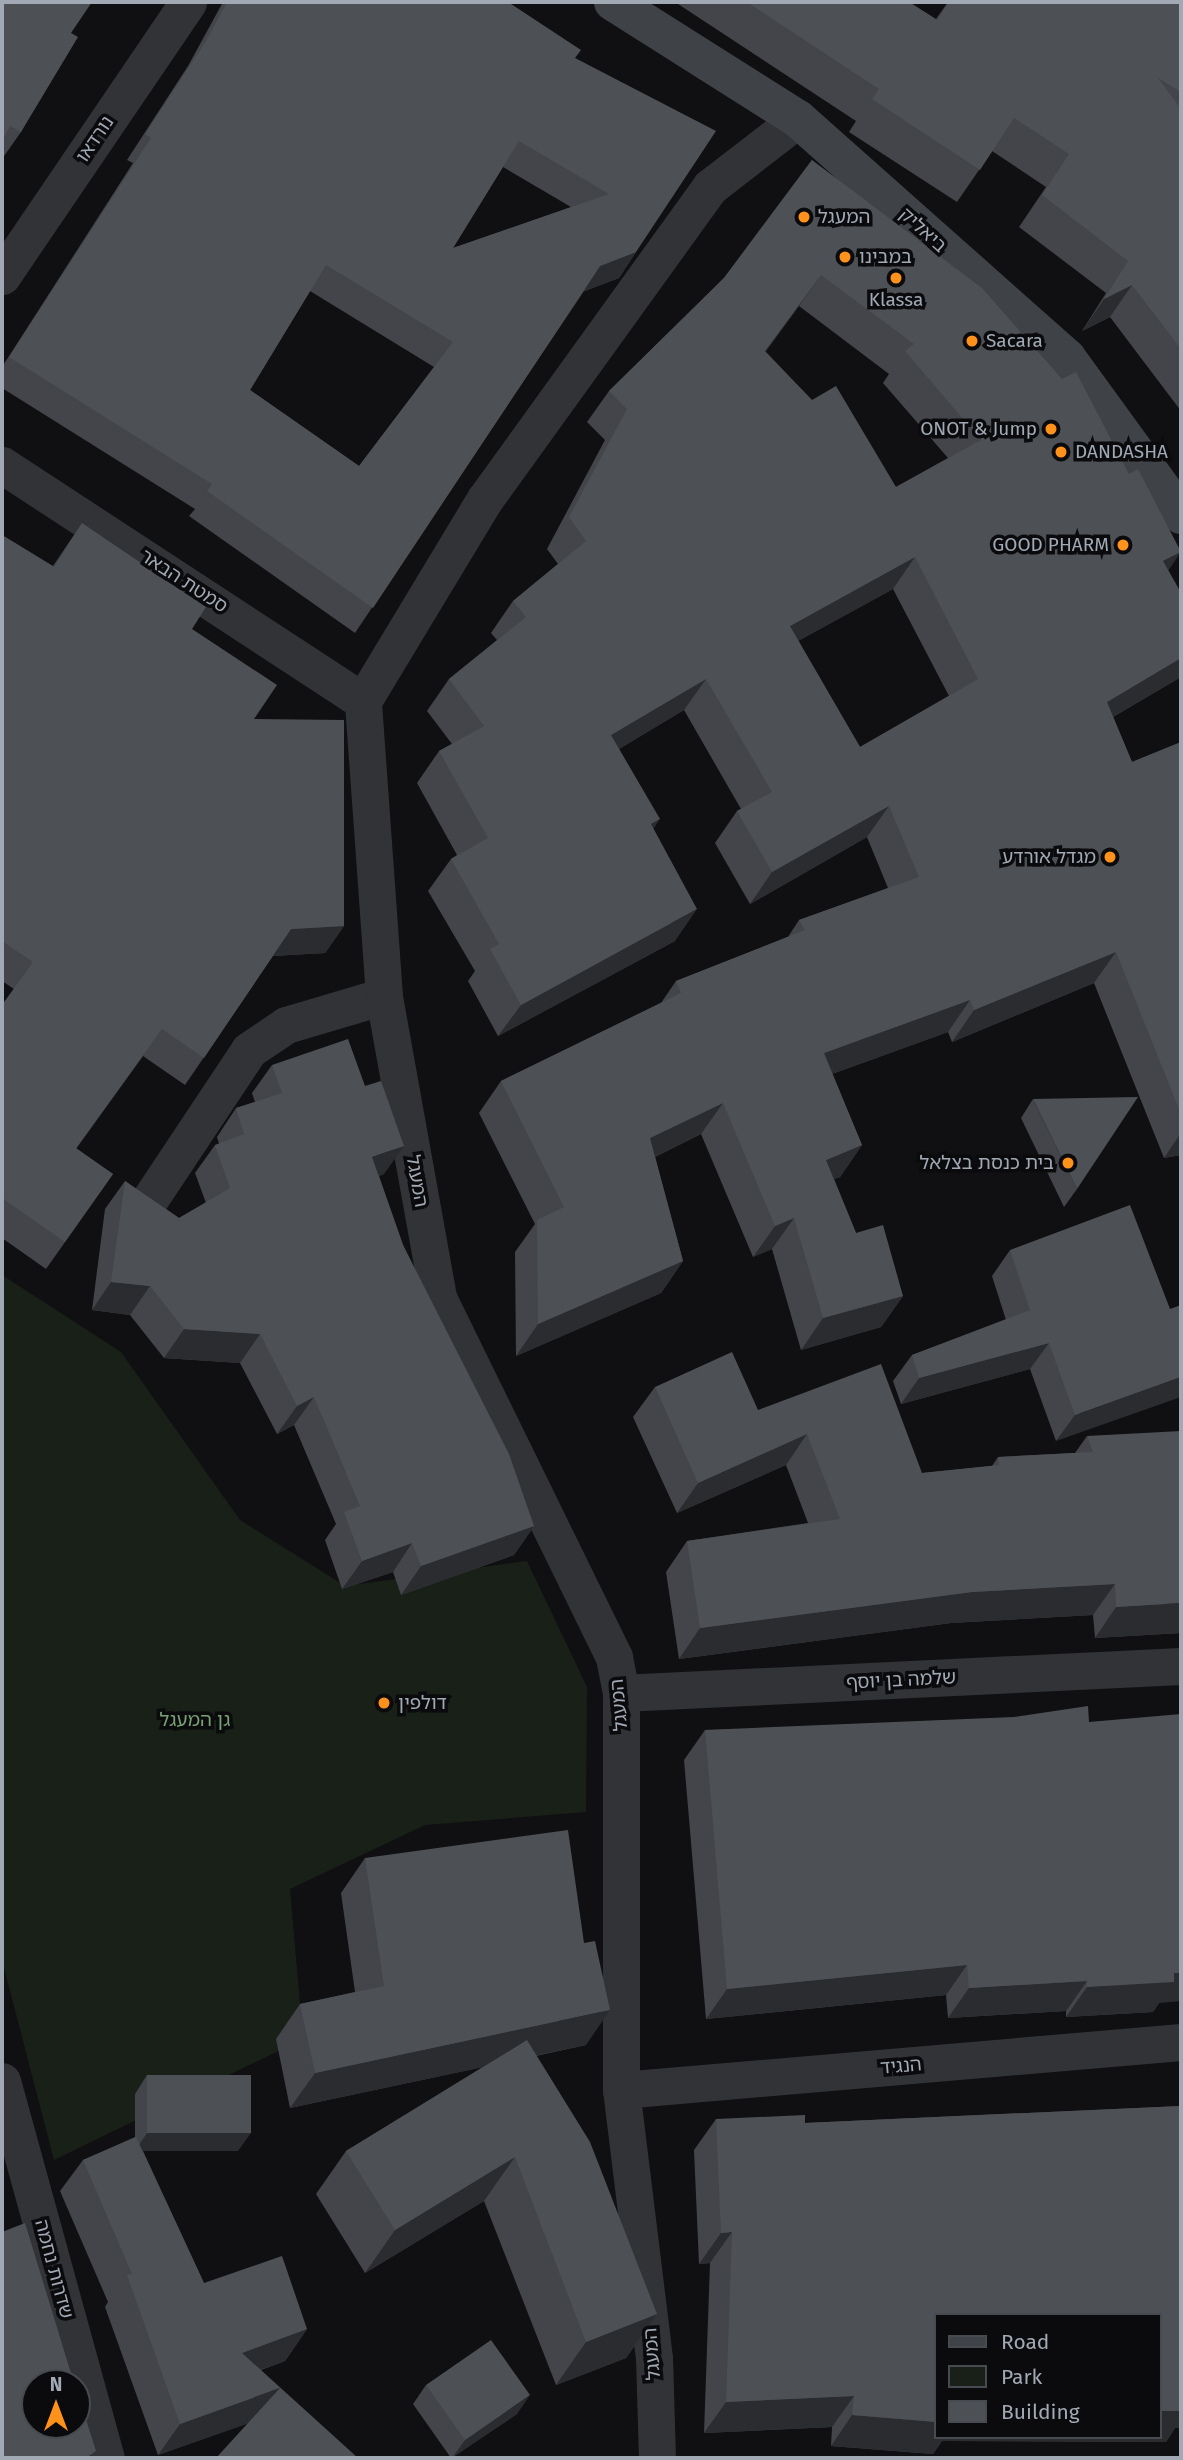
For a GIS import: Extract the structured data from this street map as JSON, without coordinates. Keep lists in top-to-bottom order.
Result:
{
  "streets": {
    "street": [
      "נורדאו",
      "ביאליק",
      "סמטת הבאר",
      "המעגל",
      "שלמה בן יוסף",
      "הנגיד",
      "שדרות נחמה"
    ]
  },
  "crossings": [
    ["סמטת הבאר", "המעגל"],
    ["המעגל", "שלמה בן יוסף"],
    ["המעגל", "הנגיד"]
  ],
  "parks": ["גן המעגל"],
  "places": [
    "המעגל",
    "במבינו",
    "Klassa",
    "Sacara",
    "ONOT & Jump",
    "DANDASHA",
    "GOOD PHARM",
    "מגדל אורדע",
    "בית כנסת בצלאל",
    "דולפין"
  ],
  "legend": ["Road", "Park", "Building"],
  "north": "top"
}
